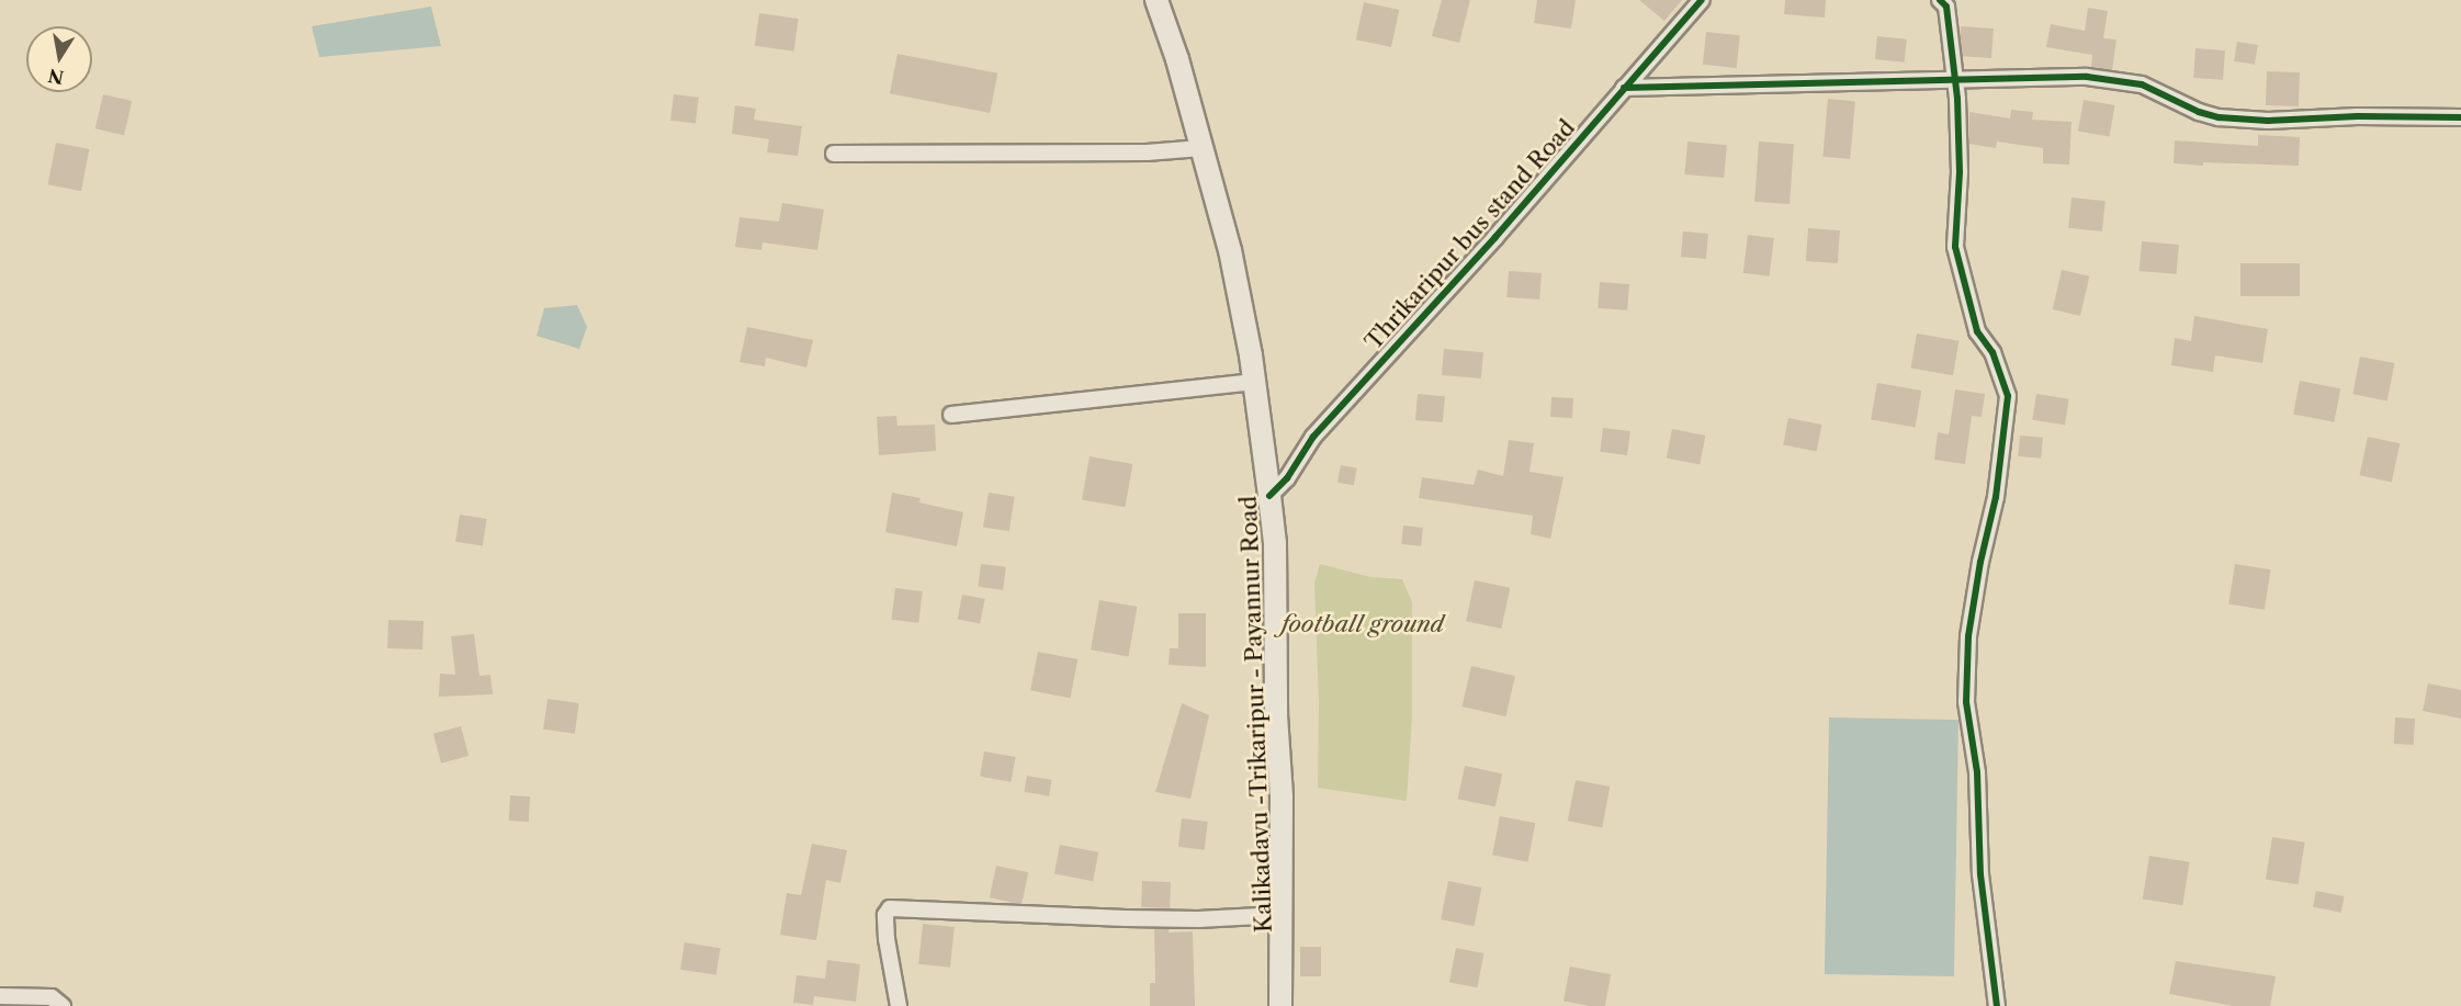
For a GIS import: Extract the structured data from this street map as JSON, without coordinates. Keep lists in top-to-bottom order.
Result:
{
  "streets": {
    "main road": ["Kalikadavu -Trikaripur - Payannur Road"],
    "street": ["Thrikaripur bus stand Road"]
  },
  "crossings": [
    ["Thrikaripur bus stand Road", "Kalikadavu -Trikaripur - Payannur Road"]
  ],
  "parks": ["football ground"],
  "north": "bottom"
}
